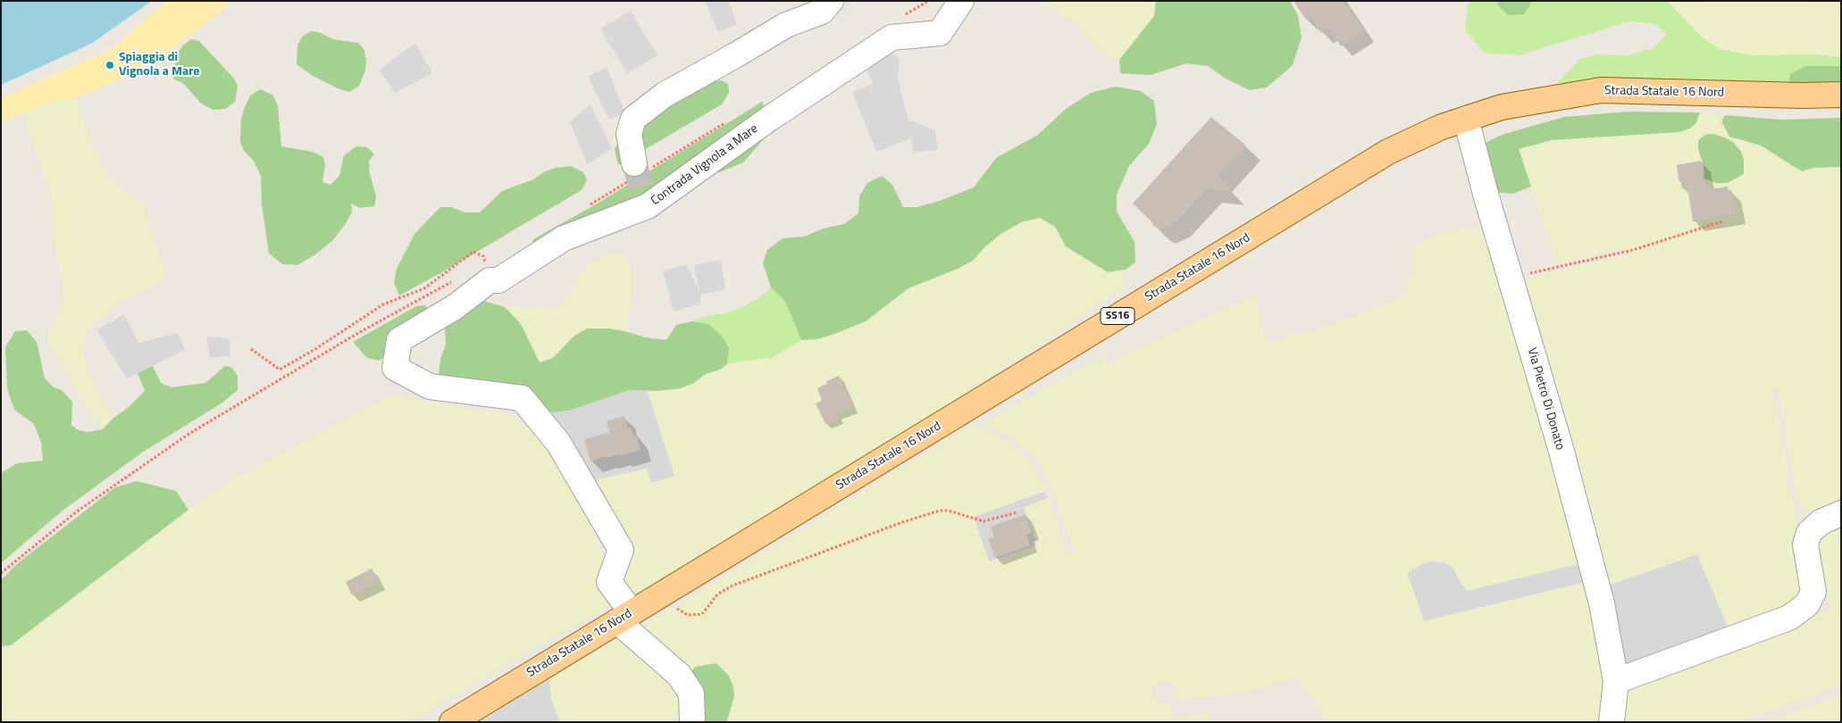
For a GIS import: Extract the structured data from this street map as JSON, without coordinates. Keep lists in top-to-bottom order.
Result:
{
  "streets": {
    "main road": ["Strada Statale 16 Nord", "SS16"],
    "street": ["Contrada Vignola a Mare", "Via Pietro Di Donato"]
  },
  "crossings": [
    ["Strada Statale 16 Nord", "Contrada Vignola a Mare"],
    ["Strada Statale 16 Nord", "Via Pietro Di Donato"]
  ],
  "places": ["Spiaggia di Vignola a Mare"]
}
